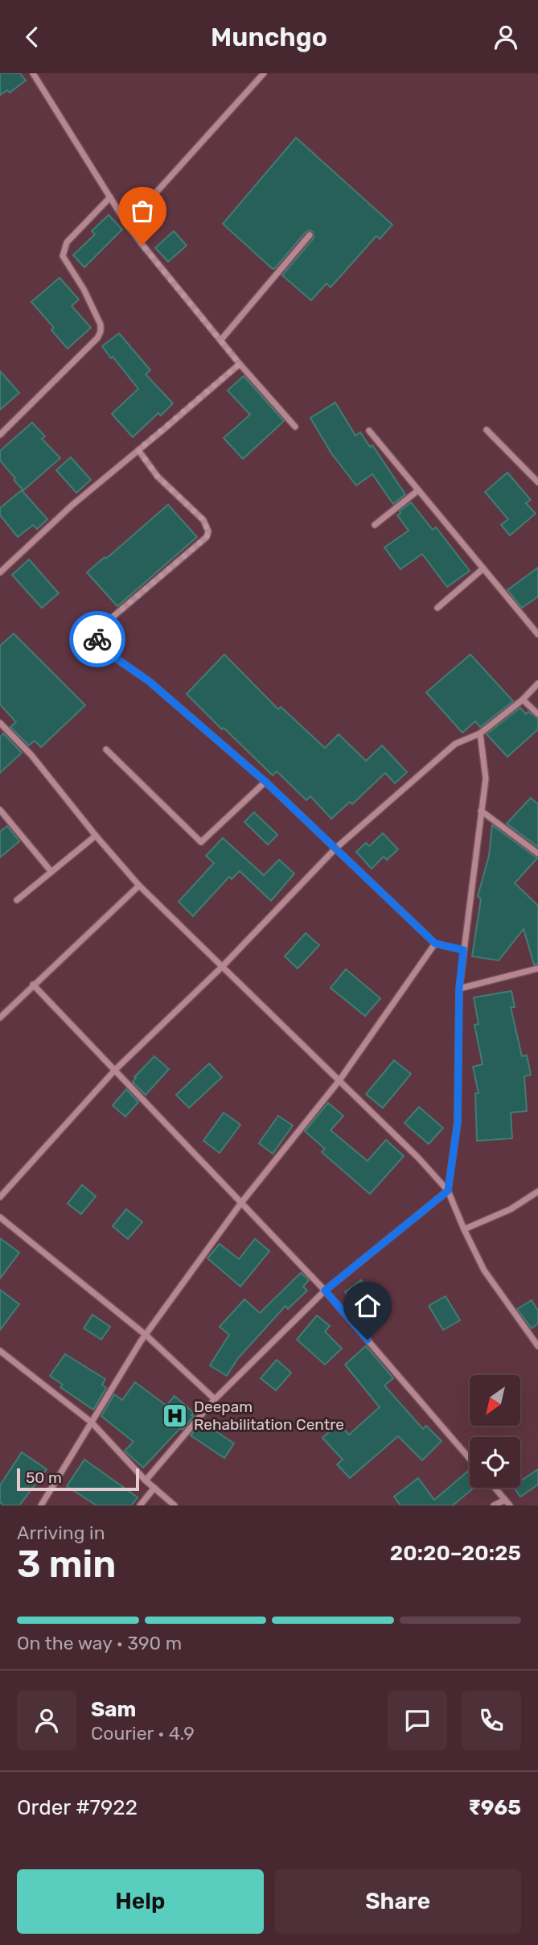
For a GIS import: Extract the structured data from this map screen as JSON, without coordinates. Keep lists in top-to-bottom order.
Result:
{
  "places": {
    "hospital": ["Deepam Rehabilitation Centre"]
  },
  "scale_bar": "50 m",
  "north": "bottom left",
  "page": {
    "header": "Munchgo",
    "scale": "50 m",
    "heading": ["3 min", "Arriving in", "20:20–20:25"],
    "panel": [
      "Sam",
      "Courier · 4.9",
      "Order #7922",
      "₹965"
    ],
    "bar": "On the way · 390 m",
    "buttons": ["Help", "Share"]
  }
}
